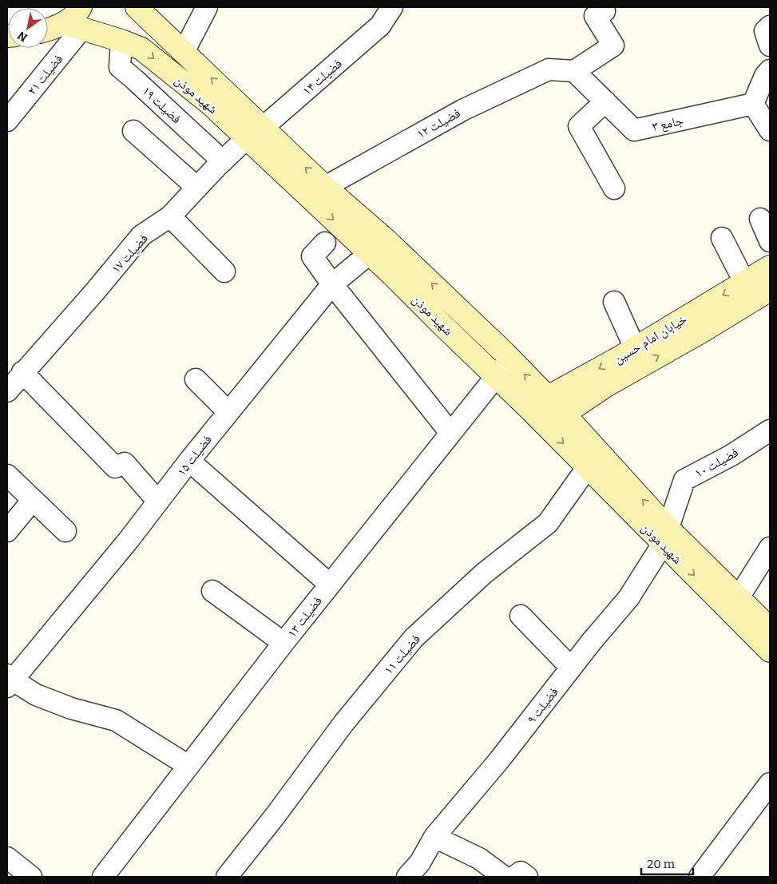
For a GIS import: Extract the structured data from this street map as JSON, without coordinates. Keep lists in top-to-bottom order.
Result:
{
  "streets": {
    "main road": ["شهید موذن", "خیابان امام حسین"],
    "street": [
      "فضیلت ۲۱",
      "فضیلت ۱۴",
      "فضیلت ۱۹",
      "فضیلت ۱۲",
      "جامع ۳",
      "فضیلت ۱۷",
      "فضیلت ۱۵",
      "فضیلت ۱۰",
      "فضیلت ۱۳",
      "فضیلت ۱۱",
      "فضیلت ۹"
    ]
  },
  "crossings": [
    ["فضیلت ۲۱", "شهید موذن"],
    ["فضیلت ۱۴", "شهید موذن"],
    ["فضیلت ۱۴", "فضیلت ۱۷"],
    ["شهید موذن", "فضیلت ۱۹"],
    ["شهید موذن", "فضیلت ۱۲"],
    ["شهید موذن", "فضیلت ۱۷"],
    ["شهید موذن", "خیابان امام حسین"],
    ["شهید موذن", "فضیلت ۱۵"],
    ["شهید موذن", "فضیلت ۱۰"],
    ["شهید موذن", "فضیلت ۱۳"],
    ["شهید موذن", "فضیلت ۱۱"],
    ["شهید موذن", "فضیلت ۹"],
    ["فضیلت ۱۹", "فضیلت ۱۷"],
    ["فضیلت ۱۲", "جامع ۳"],
    ["فضیلت ۱۰", "فضیلت ۹"]
  ],
  "scale_bar": "20 m",
  "north": "bottom left"
}
